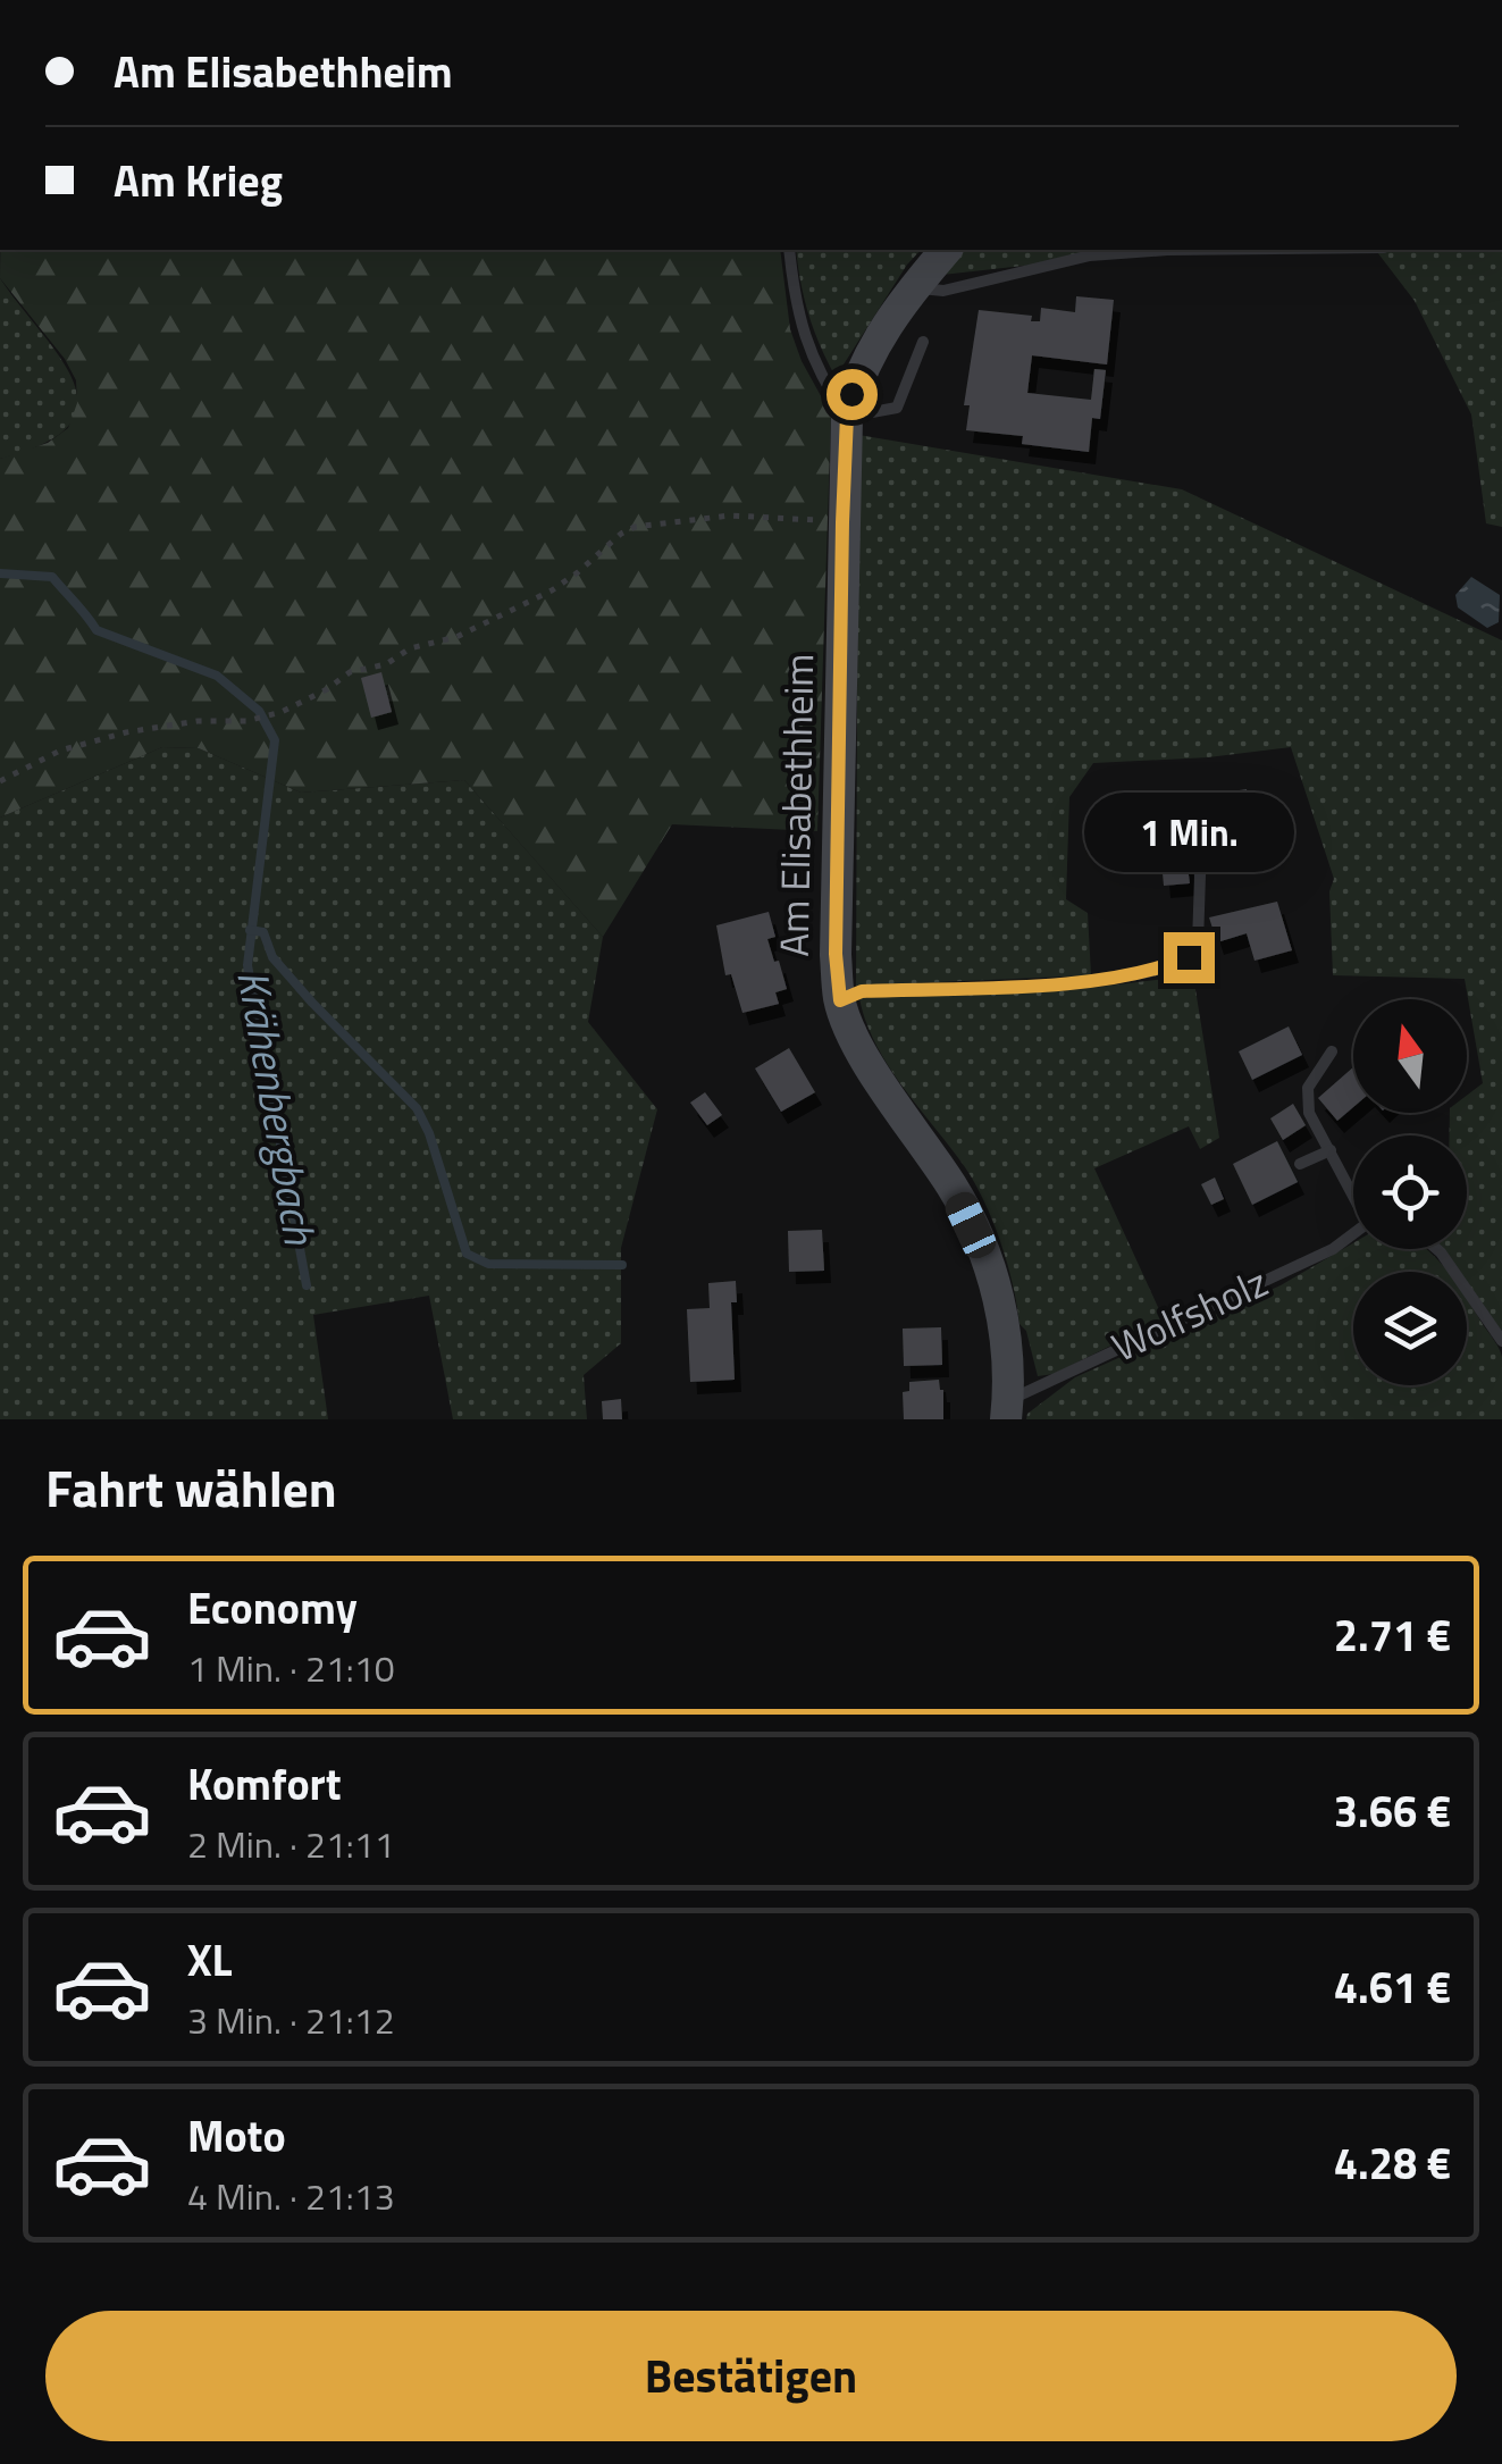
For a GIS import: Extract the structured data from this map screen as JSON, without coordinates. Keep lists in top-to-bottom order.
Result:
{
  "streets": {
    "street": ["Am Elisabethheim"],
    "lane": ["Wolfsholz"]
  },
  "crossings": [
    ["Am Elisabethheim", "Wolfsholz"]
  ],
  "water": ["Krähenbergbach"],
  "north": "top",
  "page": {
    "banner": ["Am Elisabethheim", "Am Krieg"],
    "bubble": "1 Min.",
    "heading": "Fahrt wählen",
    "list": [
      {
        "name": "Economy",
        "note": "1 Min. · 21:10",
        "value": "2.71 €"
      },
      {
        "name": "Komfort",
        "note": "2 Min. · 21:11",
        "value": "3.66 €"
      },
      {
        "name": "XL",
        "note": "3 Min. · 21:12",
        "value": "4.61 €"
      },
      {
        "name": "Moto",
        "note": "4 Min. · 21:13",
        "value": "4.28 €"
      }
    ],
    "buttons": "Bestätigen"
  }
}
